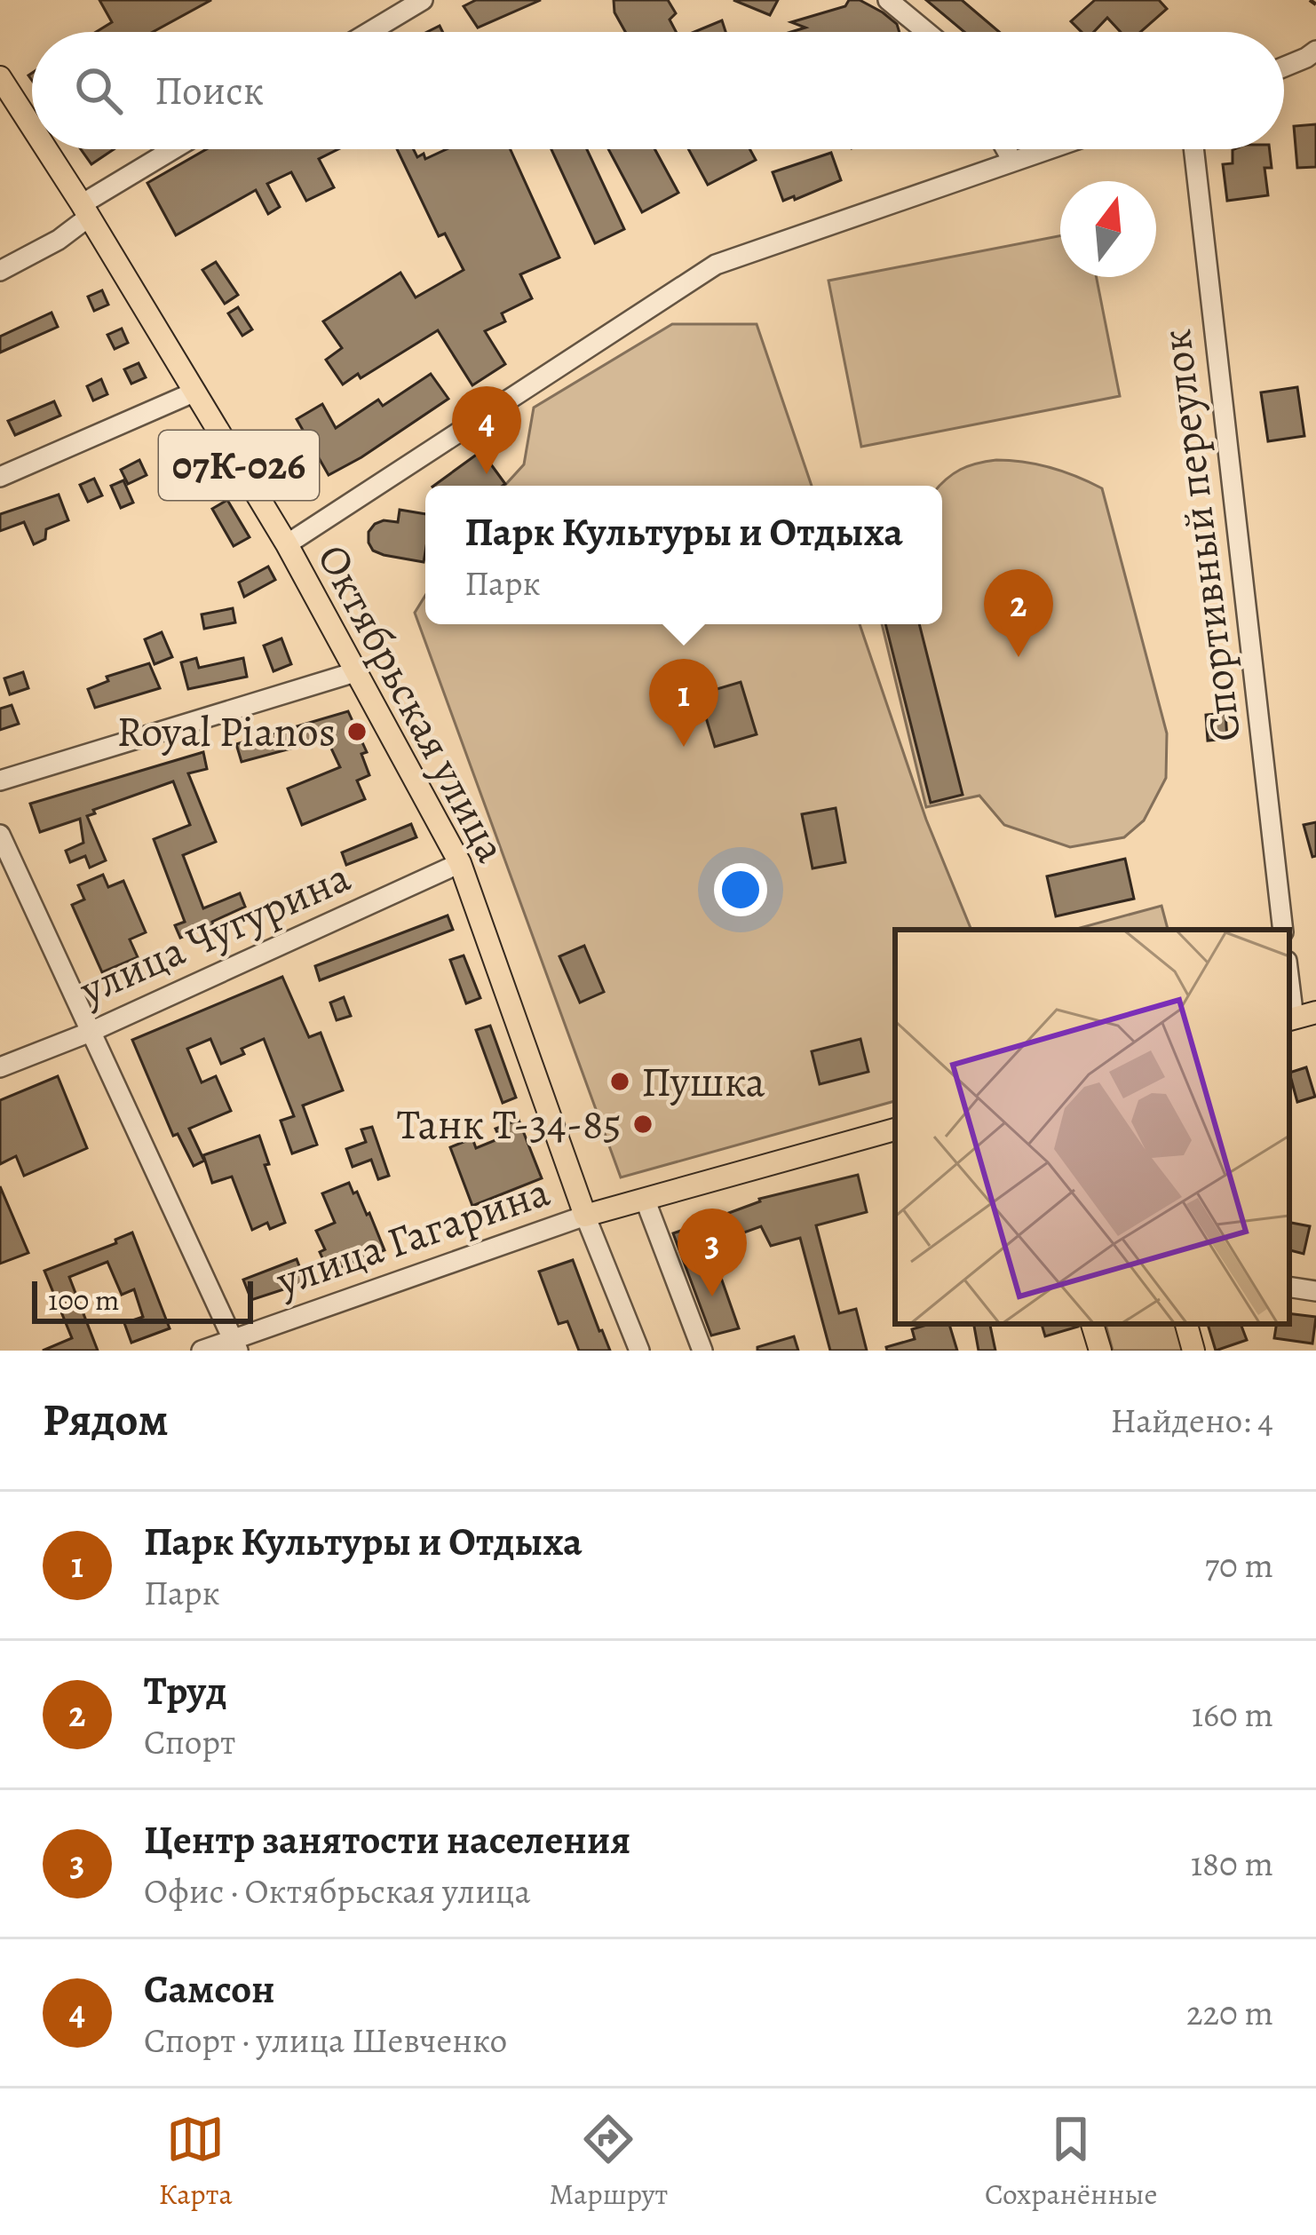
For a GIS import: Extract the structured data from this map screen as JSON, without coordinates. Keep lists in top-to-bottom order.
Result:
{
  "streets": {
    "main road": ["07К-026", "Октябрьская улица", "улица Гагарина"],
    "street": ["Спортивный переулок", "улица Чугурина"]
  },
  "crossings": [
    ["Октябрьская улица", "улица Чугурина"],
    ["Октябрьская улица", "улица Гагарина"]
  ],
  "places": ["Royal Pianos", "Пушка", "Танк Т-34-85"],
  "scale_bar": "100 m",
  "north": "top",
  "page": {
    "search": "Поиск",
    "pins": [
      "4",
      "2",
      "1",
      "3"
    ],
    "popup": ["Парк Культуры и Отдыха", "Парк"],
    "scale": "100 m",
    "heading": ["Рядом", "Найдено: 4"],
    "list": [
      {
        "mark": "1",
        "name": "Парк Культуры и Отдыха",
        "note": "Парк",
        "value": "70 m"
      },
      {
        "mark": "2",
        "name": "Труд",
        "note": "Спорт",
        "value": "160 m"
      },
      {
        "mark": "3",
        "name": "Центр занятости населения",
        "note": "Офис · Октябрьская улица",
        "value": "180 m"
      },
      {
        "mark": "4",
        "name": "Самсон",
        "note": "Спорт · улица Шевченко",
        "value": "220 m"
      }
    ],
    "nav": ["Карта", "Маршрут", "Сохранённые"]
  }
}
